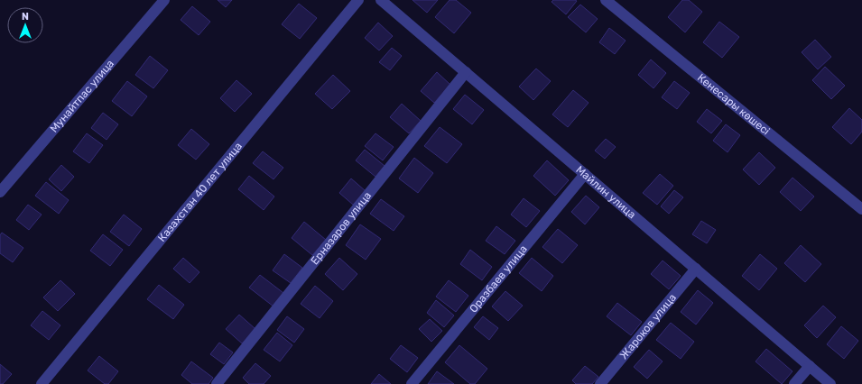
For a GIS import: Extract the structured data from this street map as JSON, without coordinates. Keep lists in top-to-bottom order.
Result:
{
  "streets": {
    "street": [
      "Мунайтпас улица",
      "Кенесары көшесі",
      "Казахстан 40 лет улица",
      "Майлин улица",
      "Ерназаров улица",
      "Оразбаев улица",
      "Жароков улица"
    ]
  },
  "crossings": [
    ["Майлин улица", "Ерназаров улица"],
    ["Майлин улица", "Оразбаев улица"],
    ["Майлин улица", "Жароков улица"]
  ],
  "north": "top"
}
